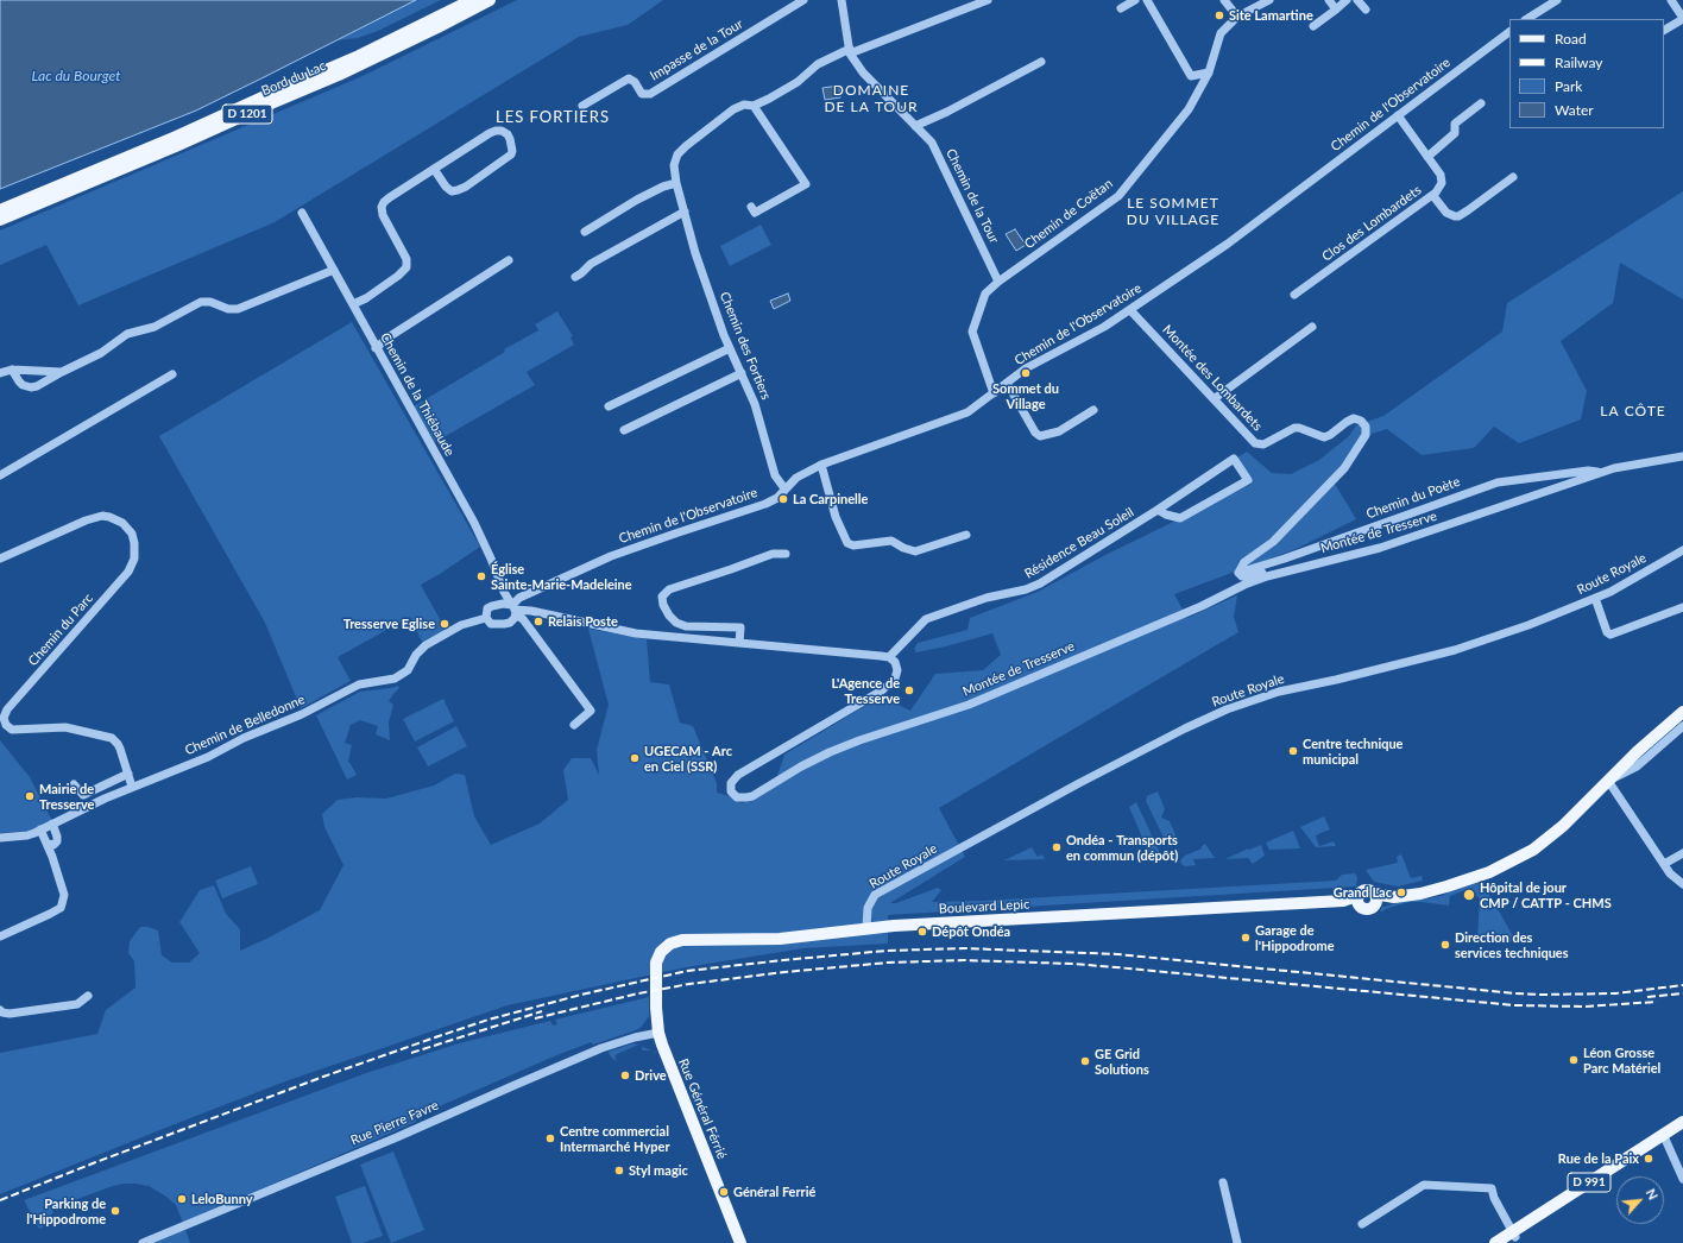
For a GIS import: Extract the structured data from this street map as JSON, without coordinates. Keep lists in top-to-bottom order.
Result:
{
  "streets": {
    "main road": [
      "Bord du Lac",
      "D 1201",
      "Boulevard Lepic",
      "Rue Général Férrié",
      "D 991"
    ],
    "street": [
      "Impasse de la Tour",
      "Chemin de l'Observatoire",
      "Chemin de la Tour",
      "Chemin de Coëtan",
      "Clos des Lombardets",
      "Chemin des Fortiers",
      "Montée des Lombardets",
      "Chemin de la Thiébaude",
      "Chemin du Poète",
      "Montée de Tresserve",
      "Résidence Beau Soleil",
      "Route Royale",
      "Chemin du Parc",
      "Chemin de Belledonne",
      "Rue Pierre Favre"
    ]
  },
  "crossings": [
    ["Chemin de l'Observatoire", "Chemin de Coëtan"],
    ["Chemin de l'Observatoire", "Clos des Lombardets"],
    ["Chemin de l'Observatoire", "Chemin des Fortiers"],
    ["Chemin de l'Observatoire", "Montée des Lombardets"],
    ["Chemin de l'Observatoire", "Chemin de la Thiébaude"],
    ["Chemin de la Tour", "Chemin de Coëtan"],
    ["Chemin de la Tour", "Chemin des Fortiers"],
    ["Montée des Lombardets", "Chemin du Poète"],
    ["Chemin du Poète", "Montée de Tresserve"],
    ["Montée de Tresserve", "Résidence Beau Soleil"],
    ["Route Royale", "Boulevard Lepic"],
    ["Chemin du Parc", "Chemin de Belledonne"],
    ["Boulevard Lepic", "Rue Général Férrié"],
    ["Rue Général Férrié", "Rue Pierre Favre"]
  ],
  "districts": [
    "DOMAINE DE LA TOUR",
    "LES FORTIERS",
    "LE SOMMET DU VILLAGE",
    "LA CÔTE"
  ],
  "water": ["Lac du Bourget"],
  "places": [
    "Site Lamartine",
    "Sommet du Village",
    "La Carpinelle",
    "Église Sainte-Marie-Madeleine",
    "Relais Poste",
    "Tresserve Eglise",
    "L'Agence de Tresserve",
    "Centre technique municipal",
    "UGECAM - Arc en Ciel (SSR)",
    "Mairie de Tresserve",
    "Ondéa - Transports en commun (dépôt)",
    "Grand Lac",
    "Hôpital de jour CMP / CATTP - CHMS",
    "Dépôt Ondéa",
    "Garage de l'Hippodrome",
    "Direction des services techniques",
    "Léon Grosse Parc Matériel",
    "GE Grid Solutions",
    "Drive",
    "Centre commercial Intermarché Hyper",
    "Rue de la Paix",
    "Styl magic",
    "Général Ferrié",
    "LeloBunny",
    "Parking de l'Hippodrome"
  ],
  "legend": [
    "Road",
    "Railway",
    "Park",
    "Water"
  ],
  "north": "top right"
}
